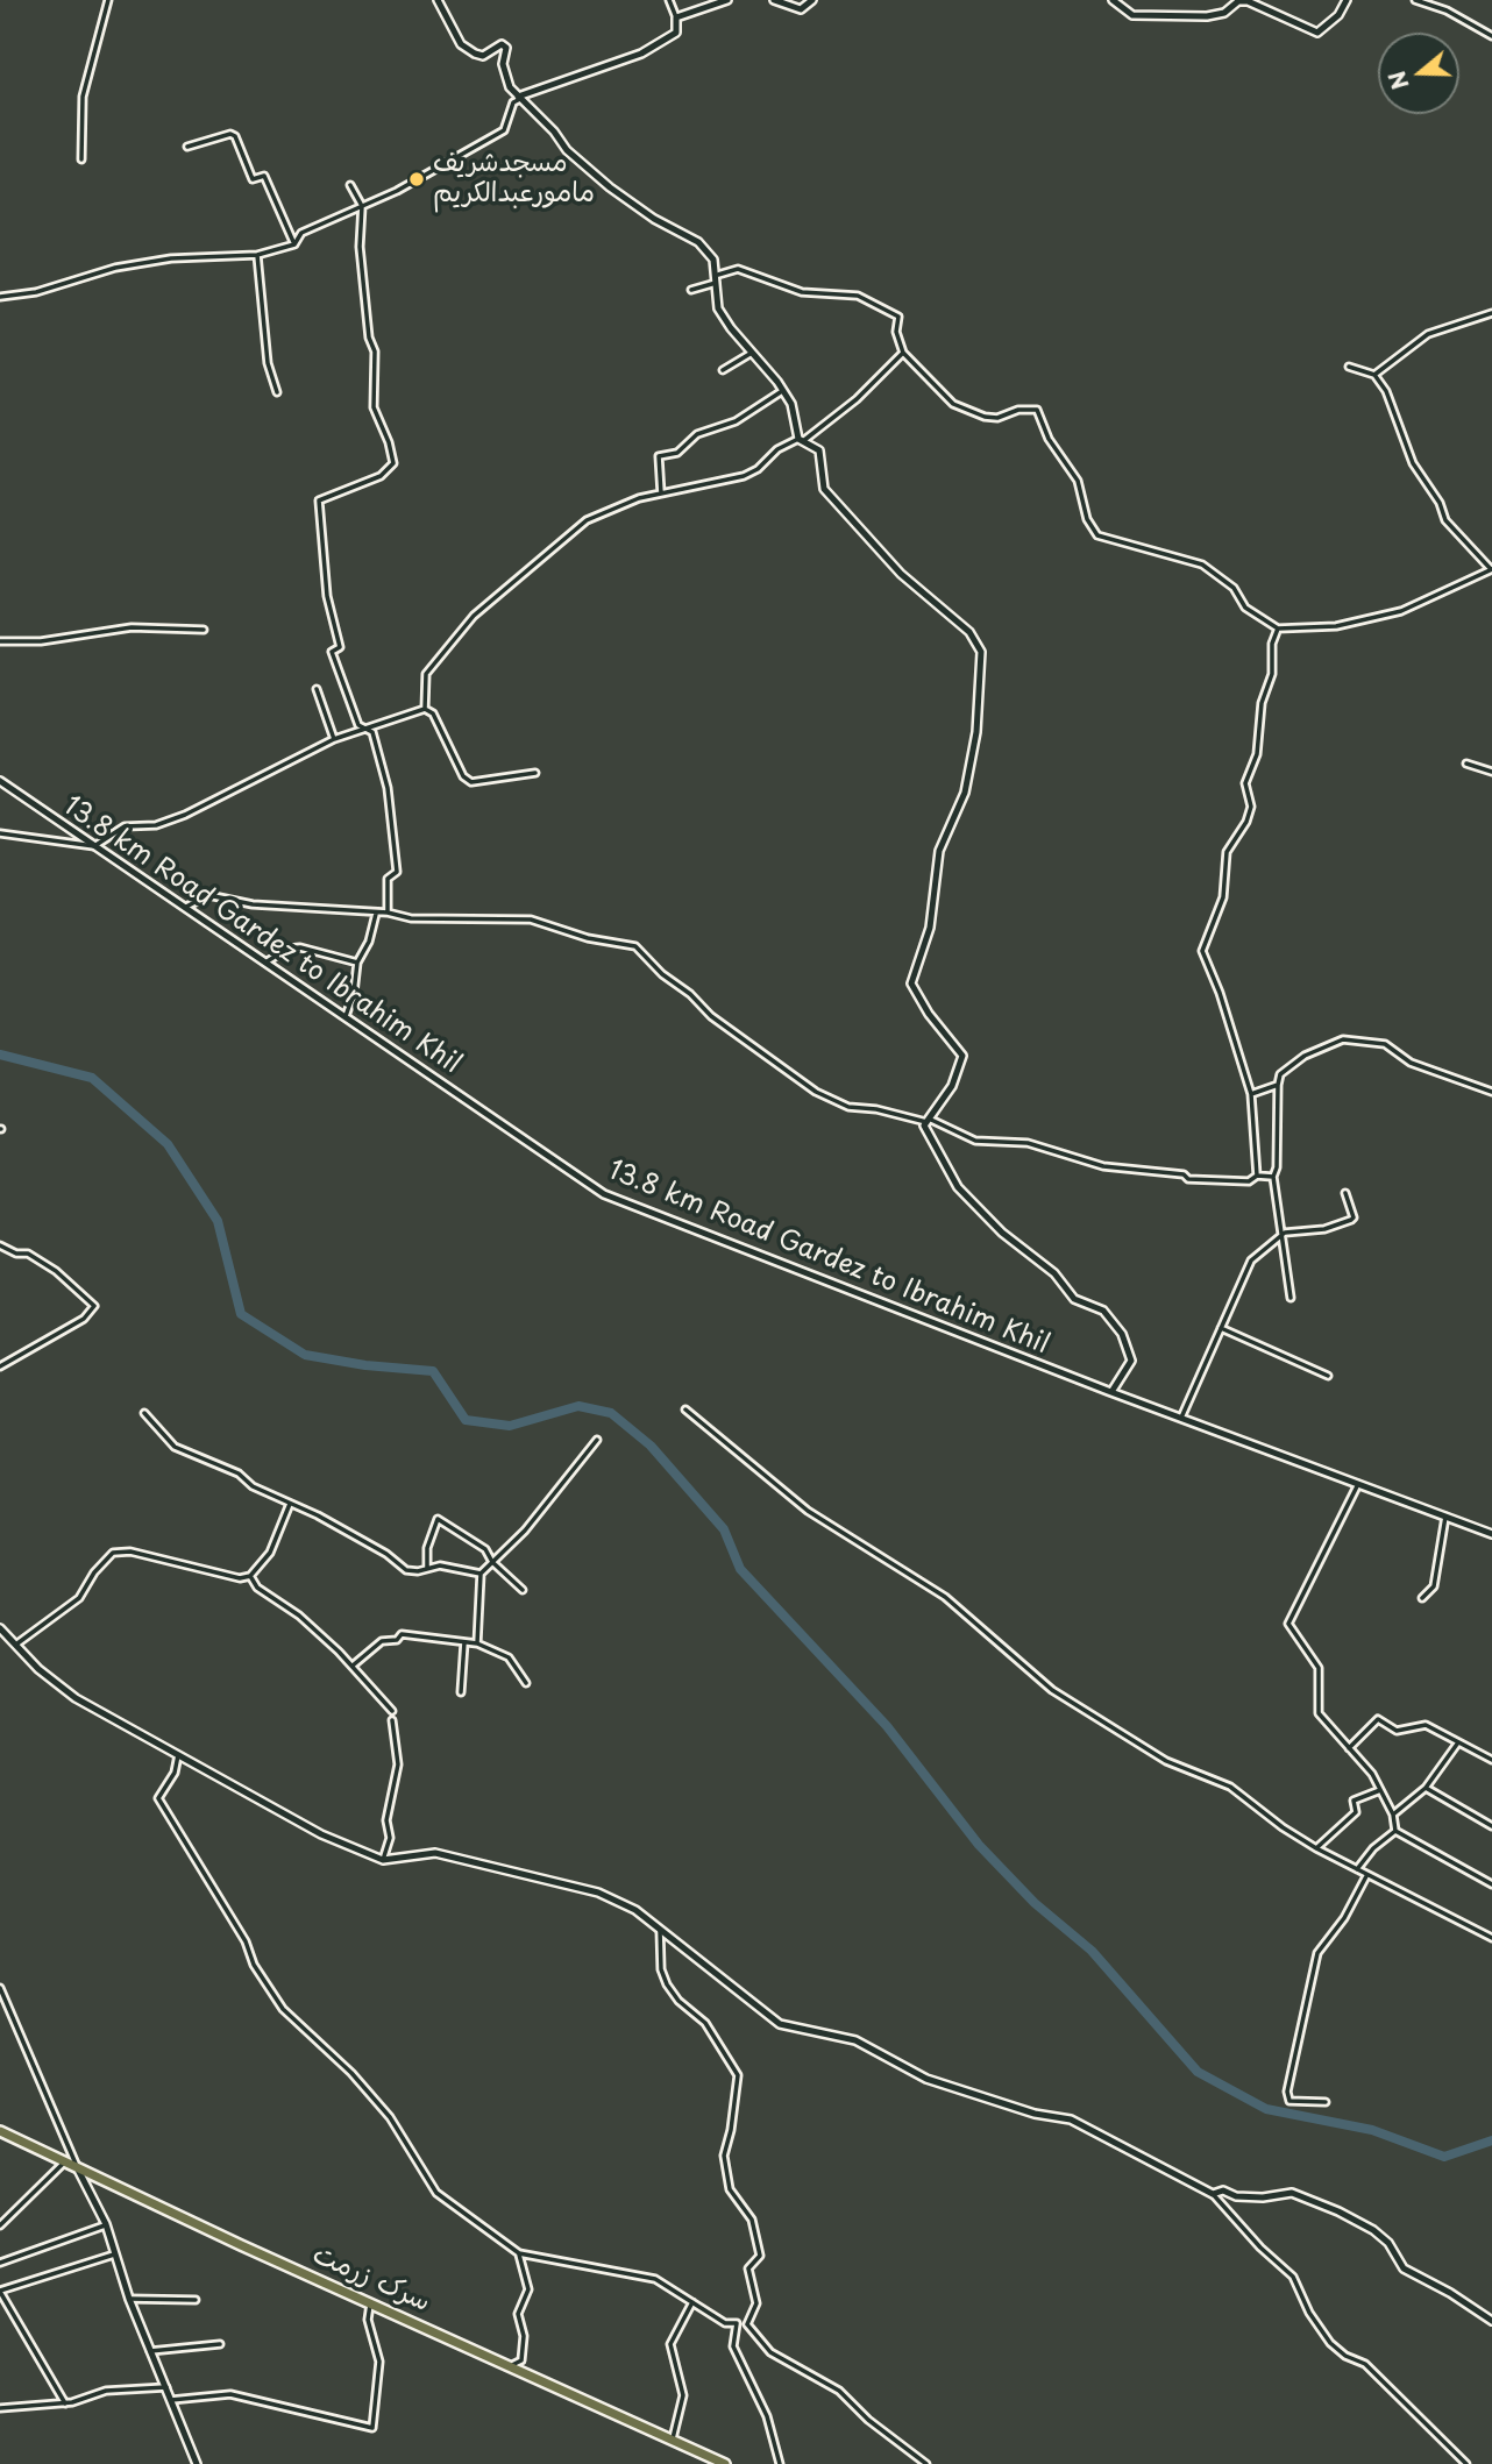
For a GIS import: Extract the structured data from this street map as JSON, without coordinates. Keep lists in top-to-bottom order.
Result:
{
  "streets": {
    "highway": ["سرک زرمت"],
    "street": ["13.8 km Road Gardez to Ibrahim Khil"]
  },
  "places": ["مسجدشریف مامورعبدالکریم"],
  "north": "left"
}
